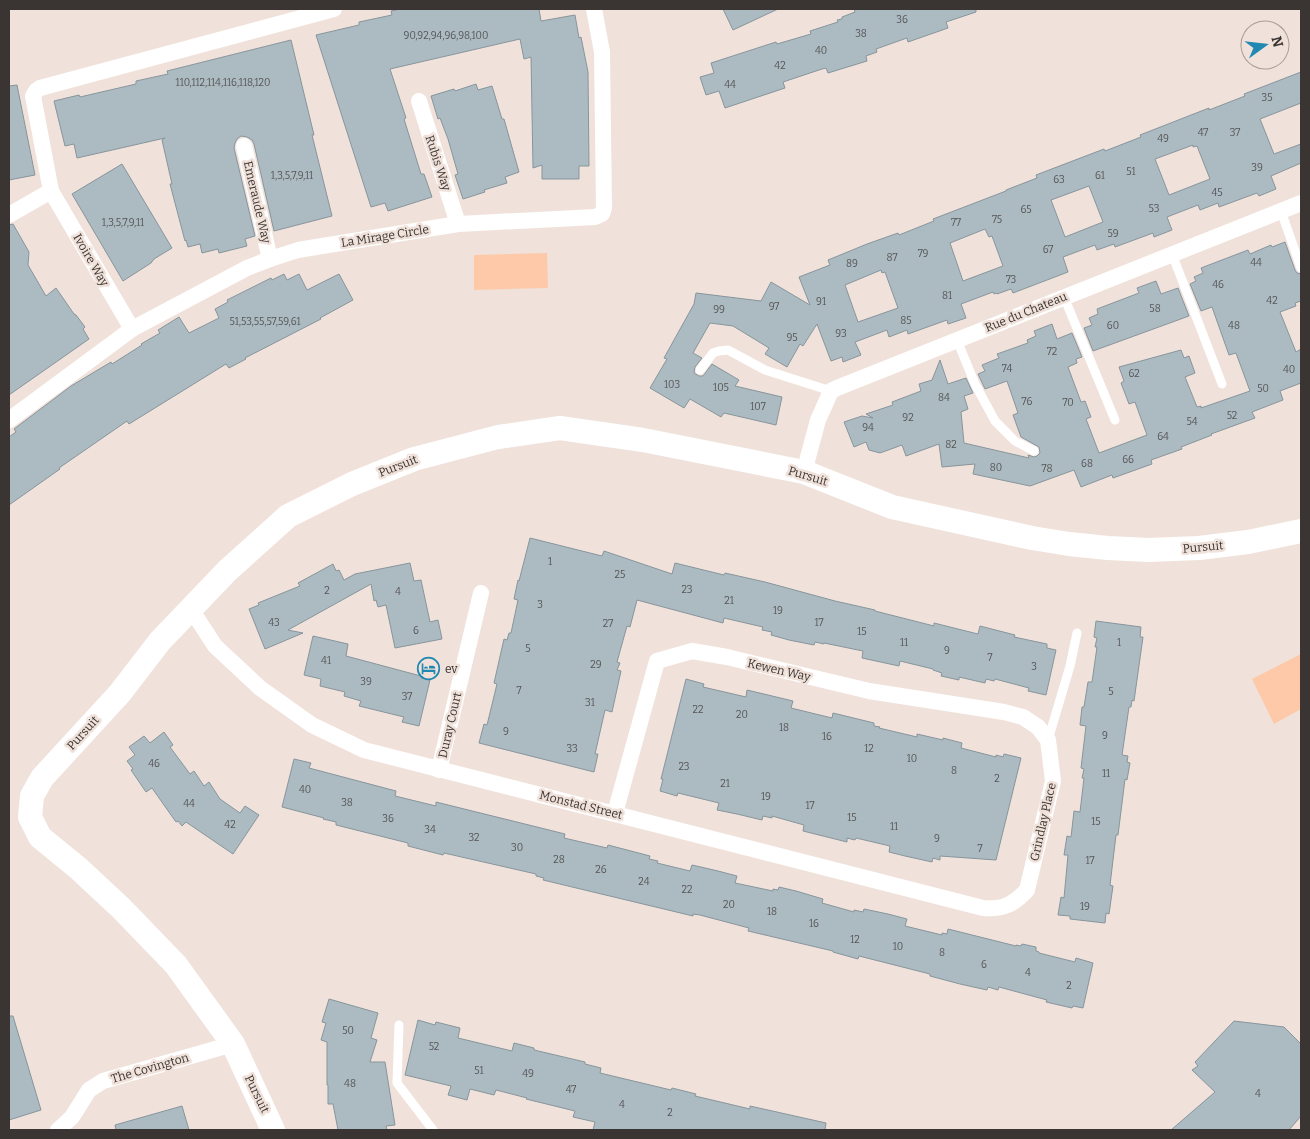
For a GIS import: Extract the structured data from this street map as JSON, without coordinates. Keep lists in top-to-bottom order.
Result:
{
  "streets": {
    "street": [
      "Rubis Way",
      "Emeraude Way",
      "La Mirage Circle",
      "Ivoire Way",
      "Rue du Chateau",
      "Pursuit",
      "Kewen Way",
      "Duray Court",
      "Monstad Street",
      "Grindlay Place",
      "The Covington"
    ]
  },
  "crossings": [
    ["Rubis Way", "La Mirage Circle"],
    ["Emeraude Way", "La Mirage Circle"],
    ["La Mirage Circle", "Ivoire Way"],
    ["Pursuit", "Monstad Street"],
    ["Pursuit", "The Covington"],
    ["Kewen Way", "Monstad Street"],
    ["Kewen Way", "Grindlay Place"],
    ["Duray Court", "Monstad Street"],
    ["Monstad Street", "Grindlay Place"]
  ],
  "places": {
    "hotel": ["ev"]
  },
  "house_numbers": [
    "36",
    "38",
    "90,92,94,96,98,100",
    "40",
    "42",
    "110,112,114,116,118,120",
    "44",
    "35",
    "47",
    "37",
    "49",
    "39",
    "51",
    "1,3,5,7,9,11",
    "61",
    "63",
    "45",
    "53",
    "65",
    "75",
    "1,3,5,7,9,11",
    "77",
    "59",
    "67",
    "79",
    "87",
    "44",
    "89",
    "73",
    "46",
    "81",
    "42",
    "91",
    "97",
    "58",
    "99",
    "85",
    "51,53,55,57,59,61",
    "60",
    "48",
    "93",
    "95",
    "72",
    "74",
    "40",
    "62",
    "103",
    "105",
    "50",
    "84",
    "76",
    "70",
    "107",
    "52",
    "92",
    "54",
    "94",
    "64",
    "82",
    "66",
    "68",
    "80",
    "78",
    "1",
    "25",
    "23",
    "2",
    "4",
    "21",
    "3",
    "19",
    "43",
    "17",
    "27",
    "6",
    "15",
    "11",
    "1",
    "5",
    "9",
    "7",
    "41",
    "29",
    "3",
    "39",
    "7",
    "5",
    "37",
    "31",
    "22",
    "20",
    "18",
    "9",
    "9",
    "16",
    "33",
    "12",
    "10",
    "46",
    "23",
    "8",
    "11",
    "2",
    "21",
    "40",
    "19",
    "38",
    "44",
    "17",
    "15",
    "36",
    "15",
    "42",
    "11",
    "34",
    "32",
    "9",
    "30",
    "7",
    "28",
    "17",
    "26",
    "24",
    "22",
    "20",
    "19",
    "18",
    "16",
    "12",
    "10",
    "8",
    "6",
    "4",
    "2",
    "50",
    "52",
    "51",
    "49",
    "48",
    "47",
    "4",
    "4",
    "2"
  ],
  "north": "right"
}
